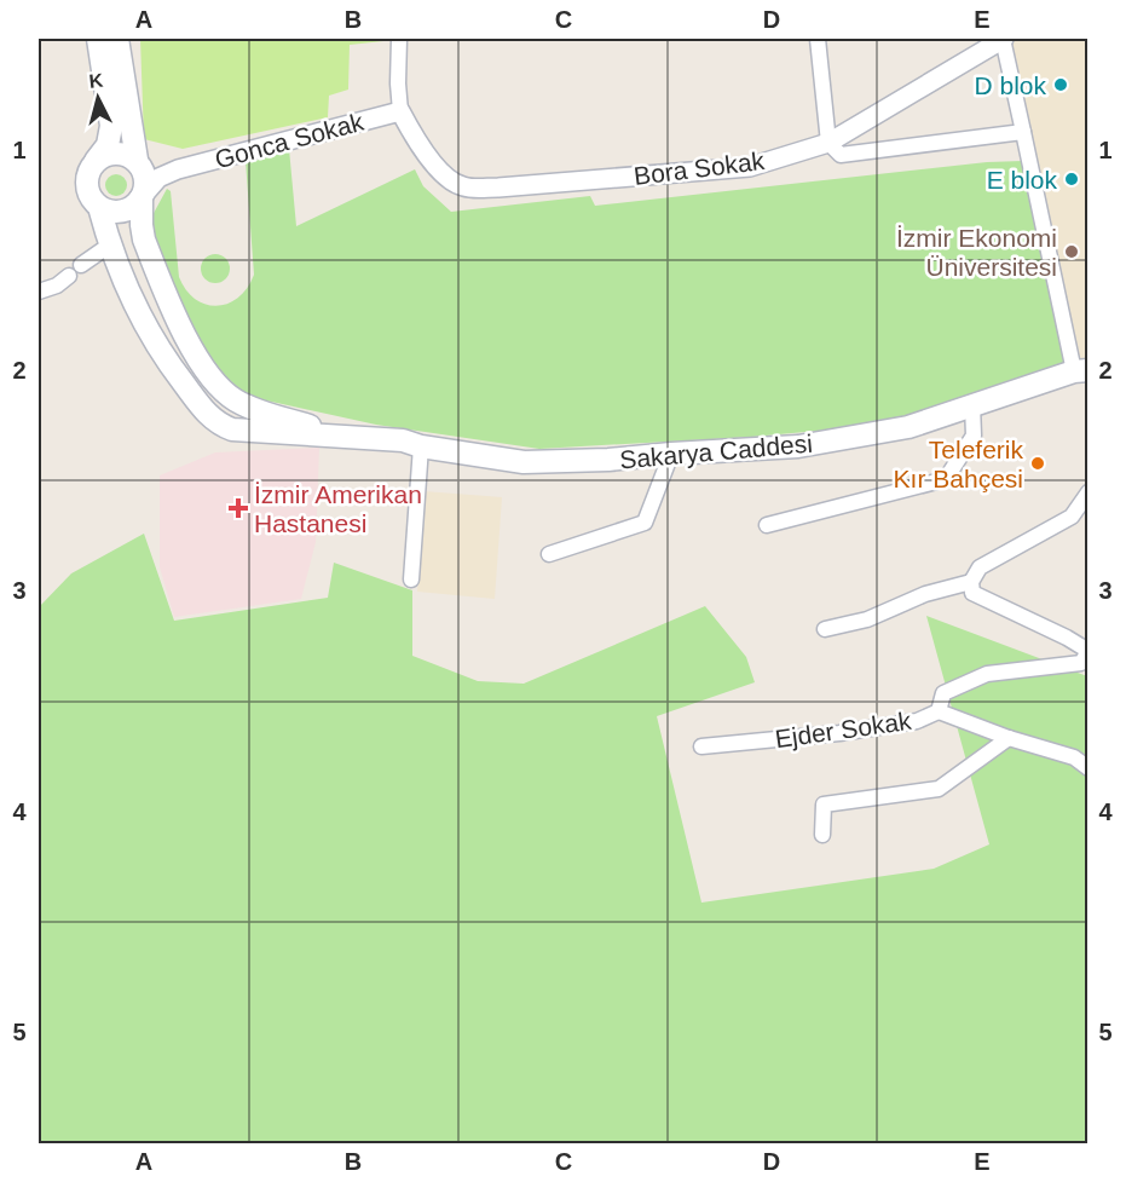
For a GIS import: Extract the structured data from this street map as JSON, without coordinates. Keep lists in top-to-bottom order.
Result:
{
  "streets": {
    "main road": ["Sakarya Caddesi"],
    "street": ["Gonca Sokak", "Bora Sokak", "Ejder Sokak"]
  },
  "crossings": [
    ["Gonca Sokak", "Bora Sokak"]
  ],
  "places": {
    "other": [
      "D blok",
      "E blok",
      "İzmir Ekonomi Üniversitesi",
      "Teleferik Kır Bahçesi"
    ],
    "health": ["İzmir Amerikan Hastanesi"]
  },
  "north": "top",
  "grid": {
    "columns": [
      "A",
      "B",
      "C",
      "D",
      "E"
    ],
    "rows": [
      "1",
      "2",
      "3",
      "4",
      "5"
    ]
  }
}
